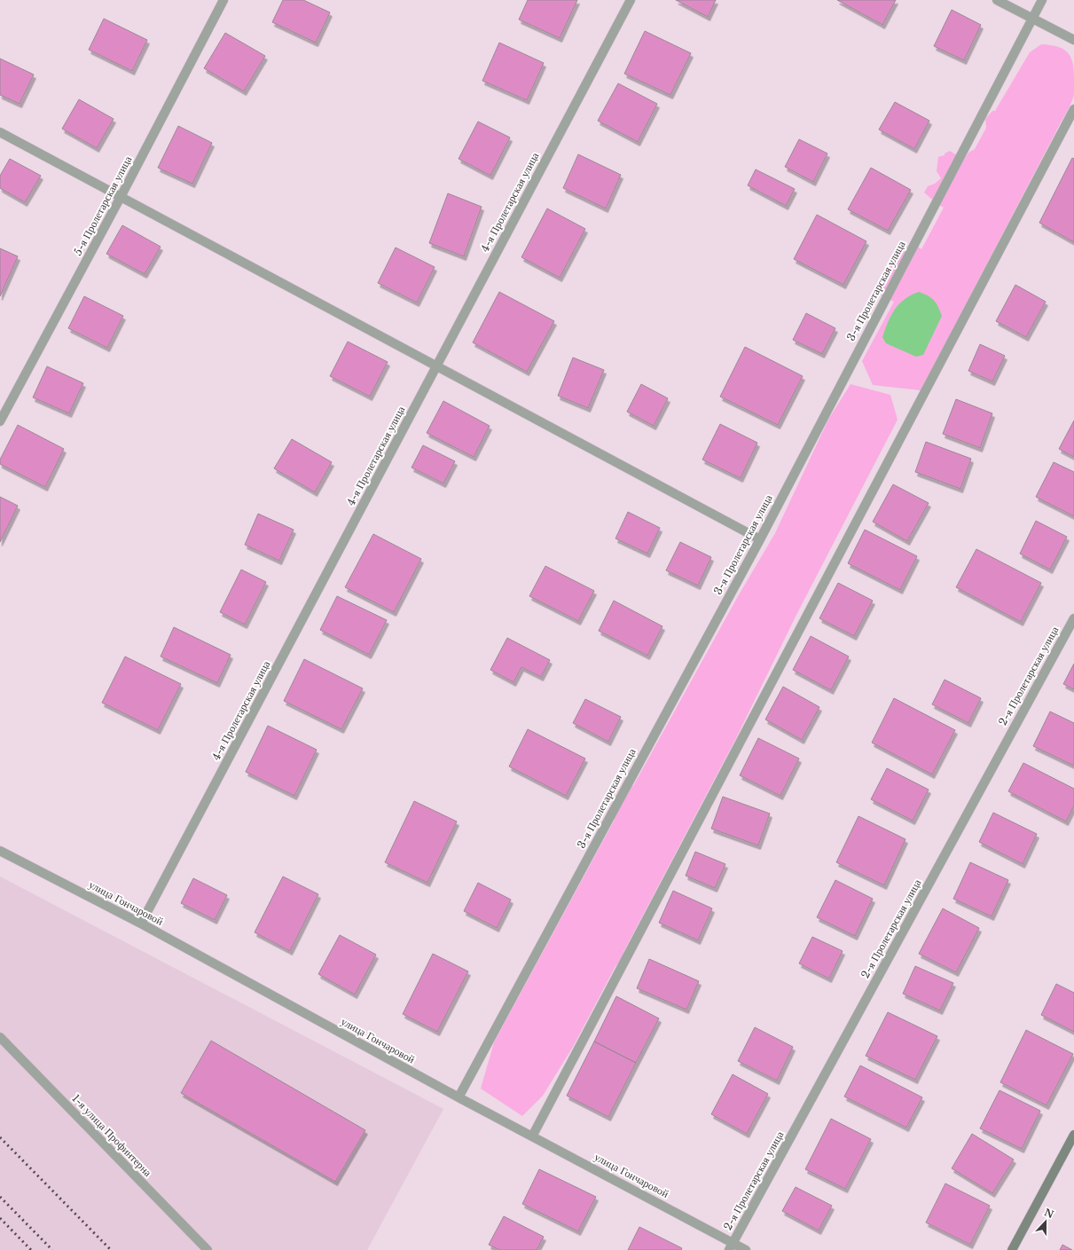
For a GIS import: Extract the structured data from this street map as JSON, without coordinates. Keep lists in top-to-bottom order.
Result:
{
  "streets": {
    "street": [
      "4-я Пролетарская улица",
      "5-я Пролетарская улица",
      "3-я Пролетарская улица",
      "2-я Пролетарская улица",
      "улица Гончаровой",
      "1-я улица Профинтерна"
    ]
  },
  "crossings": [
    ["4-я Пролетарская улица", "улица Гончаровой"],
    ["3-я Пролетарская улица", "улица Гончаровой"],
    ["2-я Пролетарская улица", "улица Гончаровой"]
  ],
  "north": "top"
}
